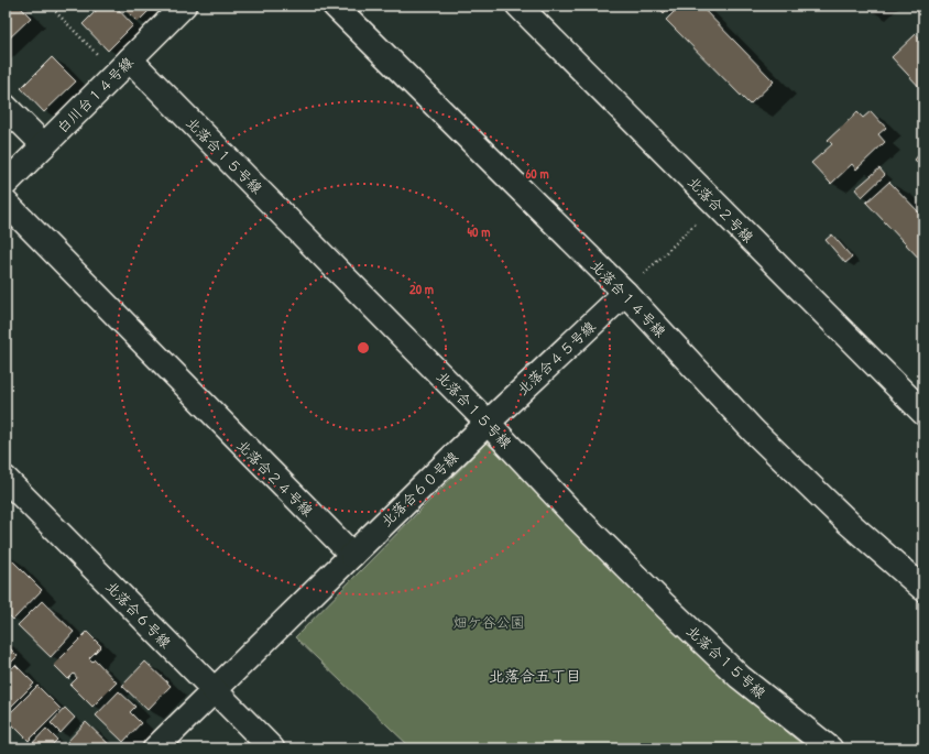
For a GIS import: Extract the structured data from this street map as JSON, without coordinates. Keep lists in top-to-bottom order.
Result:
{
  "streets": {
    "street": [
      "白川台１４号線",
      "北落合１５号線",
      "北落合２号線",
      "北落合１４号線",
      "北落合４５号線",
      "北落合２４号線",
      "北落合６０号線",
      "北落合６号線"
    ]
  },
  "crossings": [
    ["白川台１４号線", "北落合１５号線"],
    ["北落合１５号線", "北落合４５号線"],
    ["北落合１５号線", "北落合６０号線"],
    ["北落合１４号線", "北落合４５号線"],
    ["北落合４５号線", "北落合６０号線"],
    ["北落合２４号線", "北落合６０号線"]
  ],
  "districts": ["北落合五丁目"],
  "parks": ["畑ケ谷公園"],
  "rings": ["60 m", "40 m", "20 m"]
}
